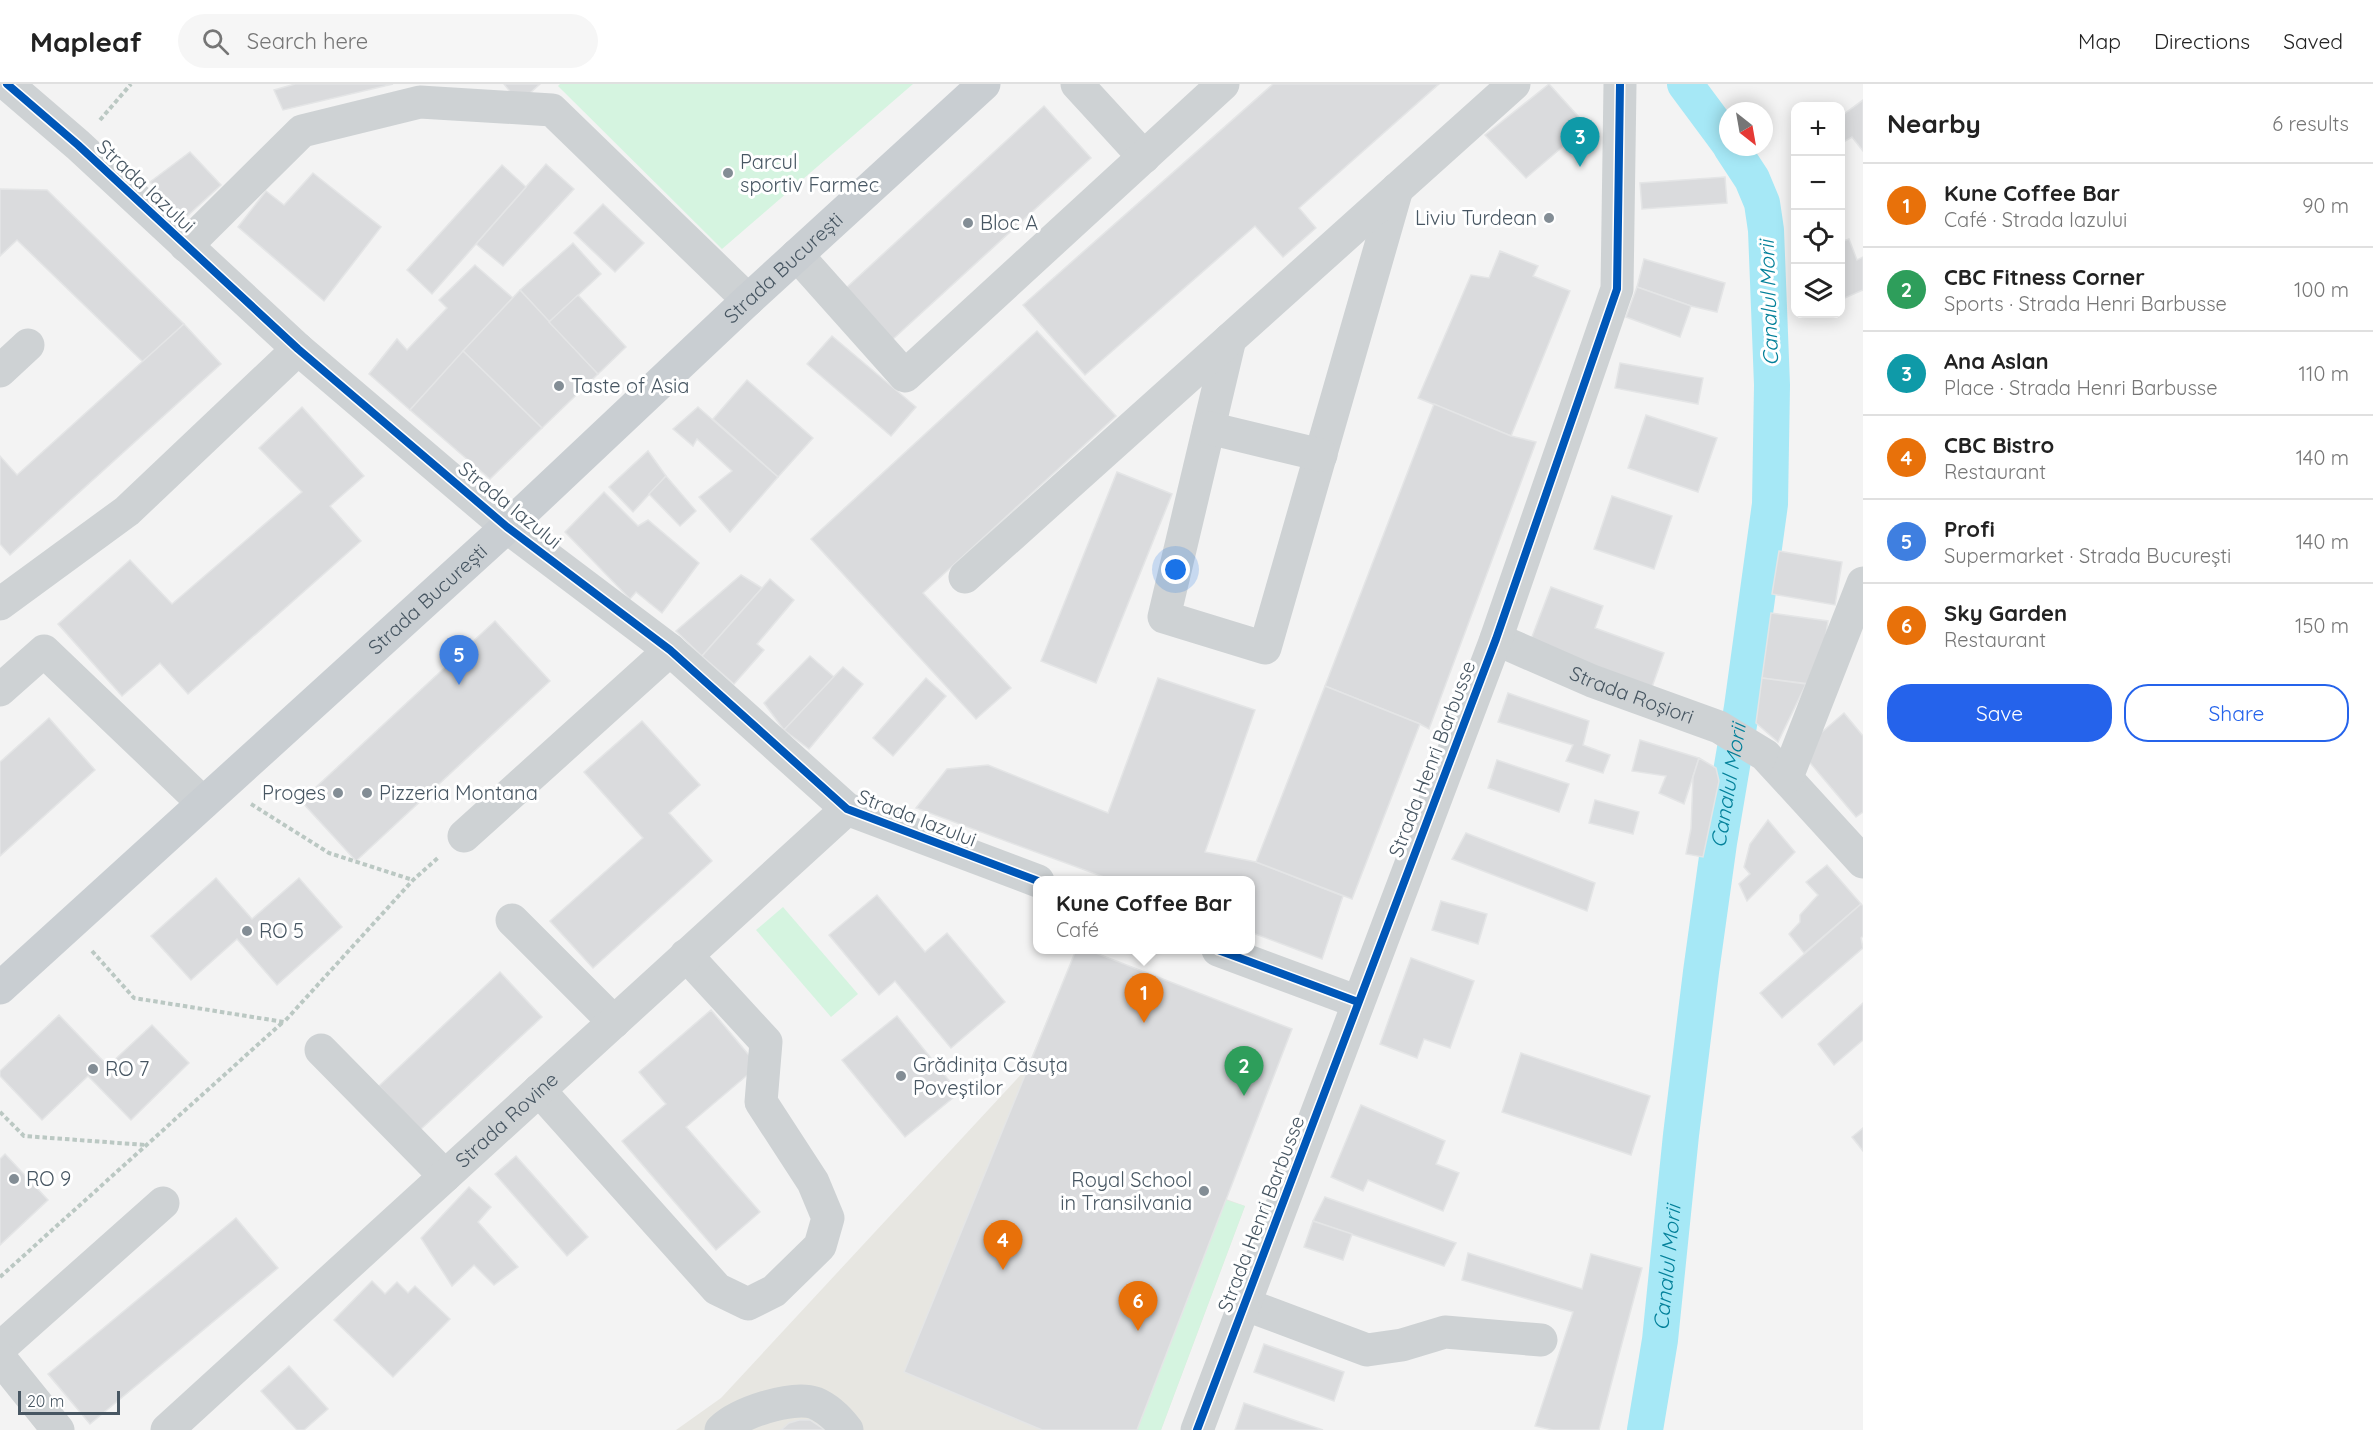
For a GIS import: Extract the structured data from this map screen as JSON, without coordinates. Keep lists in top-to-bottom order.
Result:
{
  "streets": {
    "main road": ["Strada București"],
    "street": [
      "Strada Iazului",
      "Strada Roșiori",
      "Strada Henri Barbusse",
      "Strada Rovine"
    ]
  },
  "crossings": [
    ["Strada Iazului", "Strada București"],
    ["Strada Iazului", "Strada Rovine"],
    ["Strada Roșiori", "Strada Henri Barbusse"]
  ],
  "water": ["Canalul Morii"],
  "places": [
    "Parcul sportiv Farmec",
    "Liviu Turdean",
    "Bloc A",
    "Taste of Asia",
    "Proges",
    "Pizzeria Montana",
    "RO 5",
    "RO 7",
    "Grădinița Căsuța Poveștilor",
    "RO 9",
    "Royal School in Transilvania"
  ],
  "scale_bar": "20 m",
  "north": "bottom right",
  "page": {
    "header": "Mapleaf",
    "search": "Search here",
    "nav": ["Map", "Directions", "Saved"],
    "heading": ["Nearby", "6 results"],
    "map_buttons": ["+", "−"],
    "pins": [
      "3",
      "5",
      "1",
      "2",
      "4",
      "6"
    ],
    "list": [
      {
        "mark": "1",
        "name": "Kune Coffee Bar",
        "note": "Café · Strada Iazului",
        "value": "90 m"
      },
      {
        "mark": "2",
        "name": "CBC Fitness Corner",
        "note": "Sports · Strada Henri Barbusse",
        "value": "100 m"
      },
      {
        "mark": "3",
        "name": "Ana Aslan",
        "note": "Place · Strada Henri Barbusse",
        "value": "110 m"
      },
      {
        "mark": "4",
        "name": "CBC Bistro",
        "note": "Restaurant",
        "value": "140 m"
      },
      {
        "mark": "5",
        "name": "Profi",
        "note": "Supermarket · Strada București",
        "value": "140 m"
      },
      {
        "mark": "6",
        "name": "Sky Garden",
        "note": "Restaurant",
        "value": "150 m"
      }
    ],
    "buttons": ["Save", "Share"],
    "popup": ["Kune Coffee Bar", "Café"],
    "scale": "20 m"
  }
}
